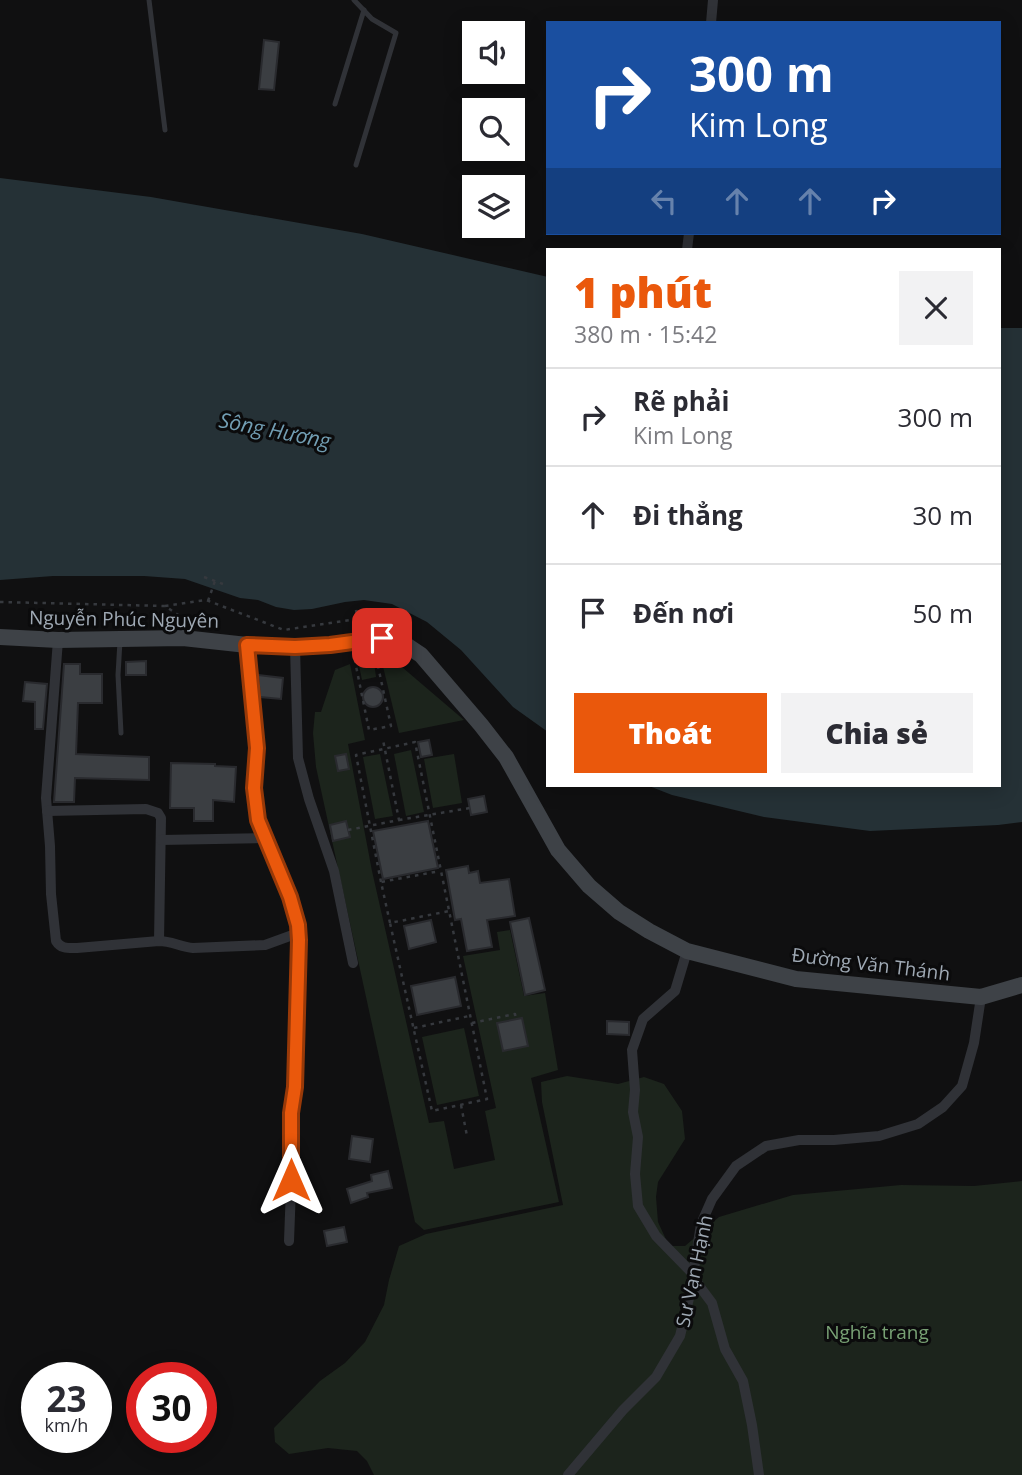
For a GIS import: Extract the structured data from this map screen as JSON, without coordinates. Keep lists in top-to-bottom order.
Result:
{
  "streets": {
    "main road": ["Nguyễn Phúc Nguyên", "Đường Văn Thánh"],
    "street": ["Sư Vạn Hạnh"]
  },
  "crossings": [
    ["Đường Văn Thánh", "Sư Vạn Hạnh"]
  ],
  "water": ["Sông Hương"],
  "parks": ["Nghĩa trang"],
  "page": {
    "turn": ["300 m", "Kim Long"],
    "heading": ["1 phút", "380 m · 15:42"],
    "list": [
      {
        "name": "Rẽ phải",
        "note": "Kim Long",
        "value": "300 m"
      },
      {
        "name": "Đi thẳng",
        "value": "30 m"
      },
      {
        "name": "Đến nơi",
        "value": "50 m"
      }
    ],
    "buttons": ["Thoát", "Chia sẻ"],
    "speed": "23 km/h",
    "limit": "30"
  }
}
